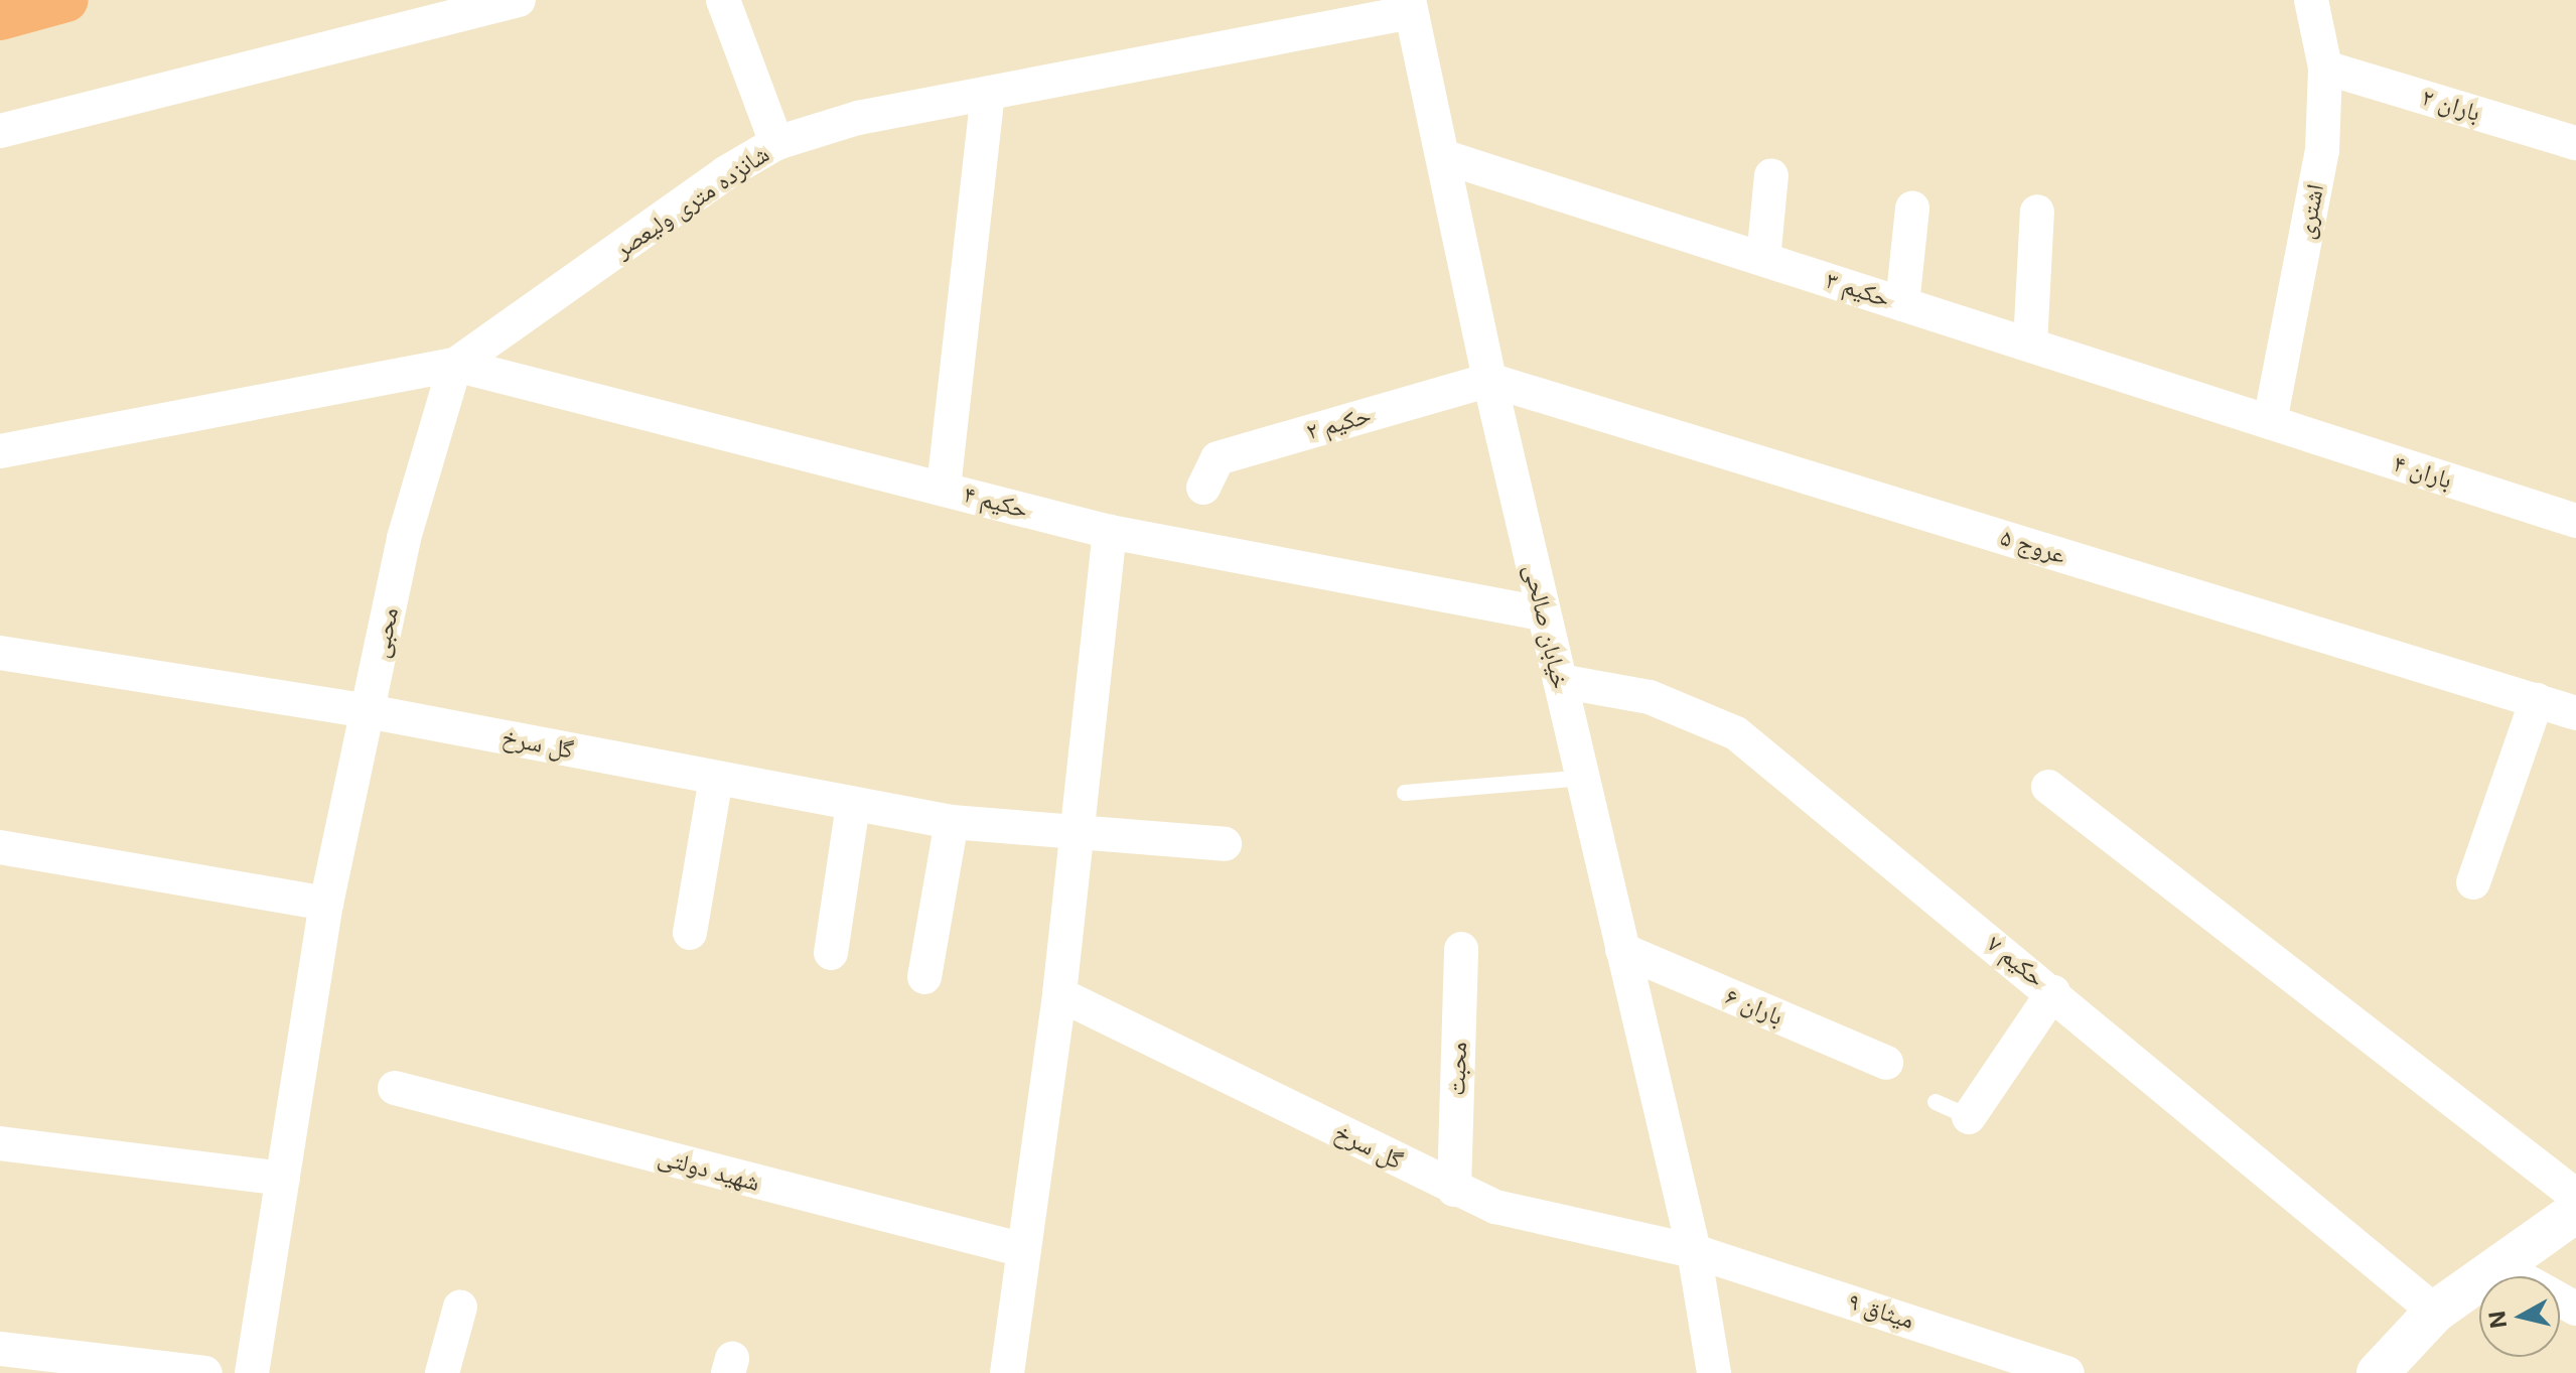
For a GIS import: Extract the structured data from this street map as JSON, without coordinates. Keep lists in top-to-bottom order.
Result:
{
  "streets": {
    "street": [
      "باران ۲",
      "شانزده متری ولیعصر",
      "اشتری",
      "حکیم ۳",
      "حکیم ۲",
      "باران ۴",
      "حکیم ۴",
      "عروج ۵",
      "خیابان صالحی",
      "محبی",
      "گل سرخ",
      "حکیم ۷",
      "باران ۶",
      "محبت",
      "شهید دولتی",
      "میثاق ۹"
    ]
  },
  "crossings": [
    ["باران ۲", "اشتری"],
    ["شانزده متری ولیعصر", "حکیم ۴"],
    ["شانزده متری ولیعصر", "خیابان صالحی"],
    ["شانزده متری ولیعصر", "محبی"],
    ["اشتری", "حکیم ۳"],
    ["اشتری", "باران ۴"],
    ["حکیم ۳", "باران ۴"],
    ["حکیم ۳", "خیابان صالحی"],
    ["حکیم ۲", "عروج ۵"],
    ["حکیم ۲", "خیابان صالحی"],
    ["حکیم ۴", "خیابان صالحی"],
    ["حکیم ۴", "محبی"],
    ["عروج ۵", "خیابان صالحی"],
    ["خیابان صالحی", "گل سرخ"],
    ["خیابان صالحی", "حکیم ۷"],
    ["خیابان صالحی", "باران ۶"],
    ["خیابان صالحی", "میثاق ۹"],
    ["محبی", "گل سرخ"],
    ["گل سرخ", "محبت"],
    ["گل سرخ", "میثاق ۹"]
  ],
  "north": "left"
}
